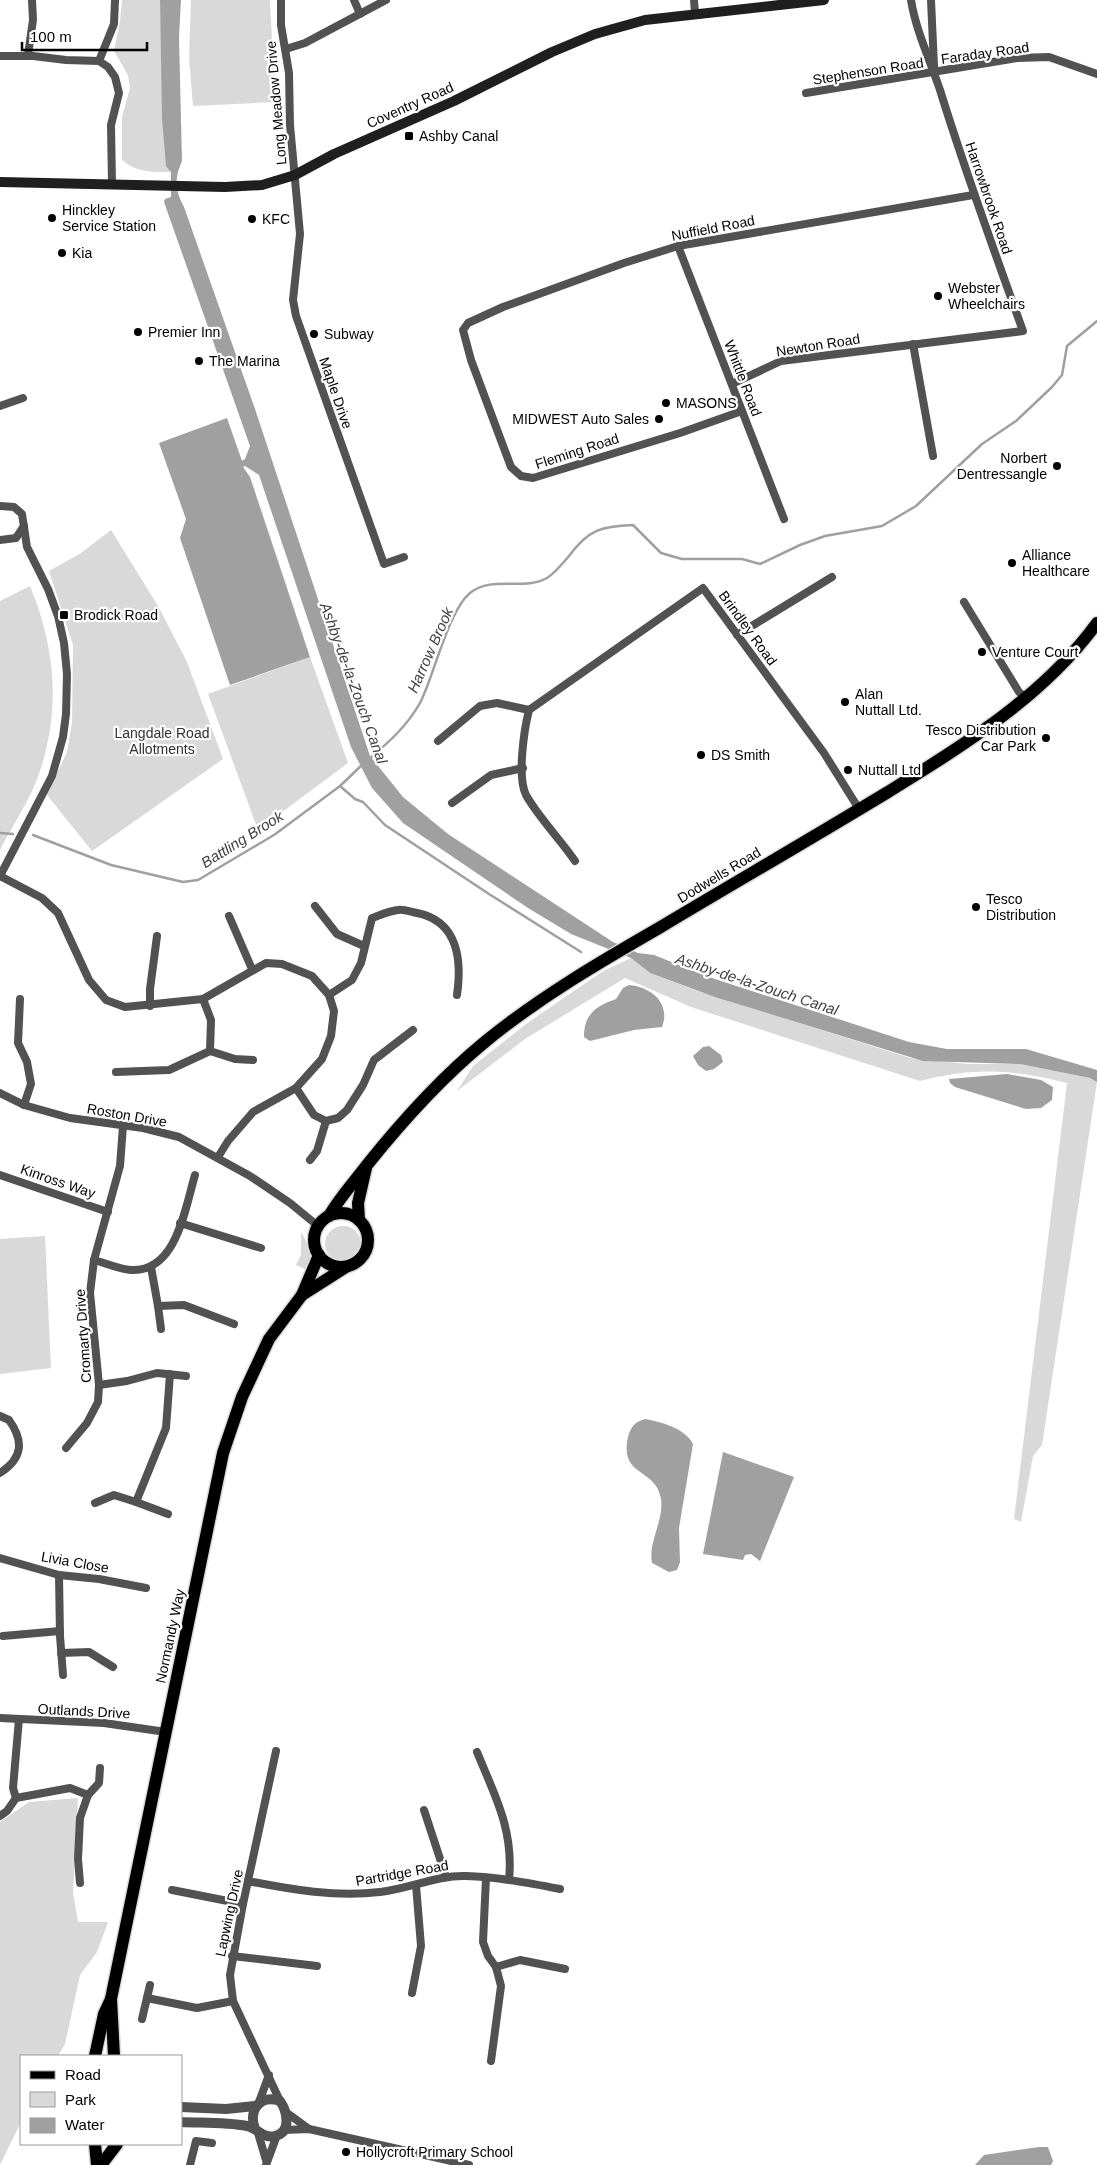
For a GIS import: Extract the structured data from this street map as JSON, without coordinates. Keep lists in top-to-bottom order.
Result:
{
  "streets": {
    "main road": ["Coventry Road", "Dodwells Road", "Normandy Way"],
    "street": [
      "Faraday Road",
      "Stephenson Road",
      "Long Meadow Drive",
      "Harrowbrook Road",
      "Nuffield Road",
      "Newton Road",
      "Whittle Road",
      "Maple Drive",
      "Fleming Road",
      "Brindley Road",
      "Roston Drive",
      "Kinross Way",
      "Cromarty Drive",
      "Livia Close",
      "Outlands Drive",
      "Partridge Road",
      "Lapwing Drive"
    ]
  },
  "crossings": [
    ["Faraday Road", "Stephenson Road"],
    ["Faraday Road", "Harrowbrook Road"],
    ["Stephenson Road", "Harrowbrook Road"],
    ["Long Meadow Drive", "Coventry Road"],
    ["Long Meadow Drive", "Maple Drive"],
    ["Coventry Road", "Maple Drive"],
    ["Harrowbrook Road", "Nuffield Road"],
    ["Harrowbrook Road", "Newton Road"],
    ["Nuffield Road", "Whittle Road"],
    ["Nuffield Road", "Fleming Road"],
    ["Newton Road", "Whittle Road"],
    ["Whittle Road", "Fleming Road"],
    ["Brindley Road", "Dodwells Road"],
    ["Dodwells Road", "Roston Drive"],
    ["Dodwells Road", "Normandy Way"],
    ["Roston Drive", "Cromarty Drive"],
    ["Roston Drive", "Normandy Way"],
    ["Kinross Way", "Cromarty Drive"],
    ["Normandy Way", "Outlands Drive"],
    ["Partridge Road", "Lapwing Drive"]
  ],
  "water": ["Harrow Brook", "Ashby-de-la-Zouch Canal", "Battling Brook"],
  "parks": ["Langdale Road Allotments"],
  "places": {
    "transit": ["Ashby Canal", "Brodick Road"],
    "other": [
      "Hinckley Service Station",
      "KFC",
      "Kia",
      "Webster Wheelchairs",
      "Premier Inn",
      "Subway",
      "The Marina",
      "MASONS",
      "MIDWEST Auto Sales",
      "Norbert Dentressangle",
      "Alliance Healthcare",
      "Venture Court",
      "Alan Nuttall Ltd.",
      "Tesco Distribution Car Park",
      "DS Smith",
      "Nuttall Ltd",
      "Tesco Distribution",
      "Hollycroft Primary School"
    ]
  },
  "legend": ["Road", "Park", "Water"],
  "scale_bar": "100 m"
}
